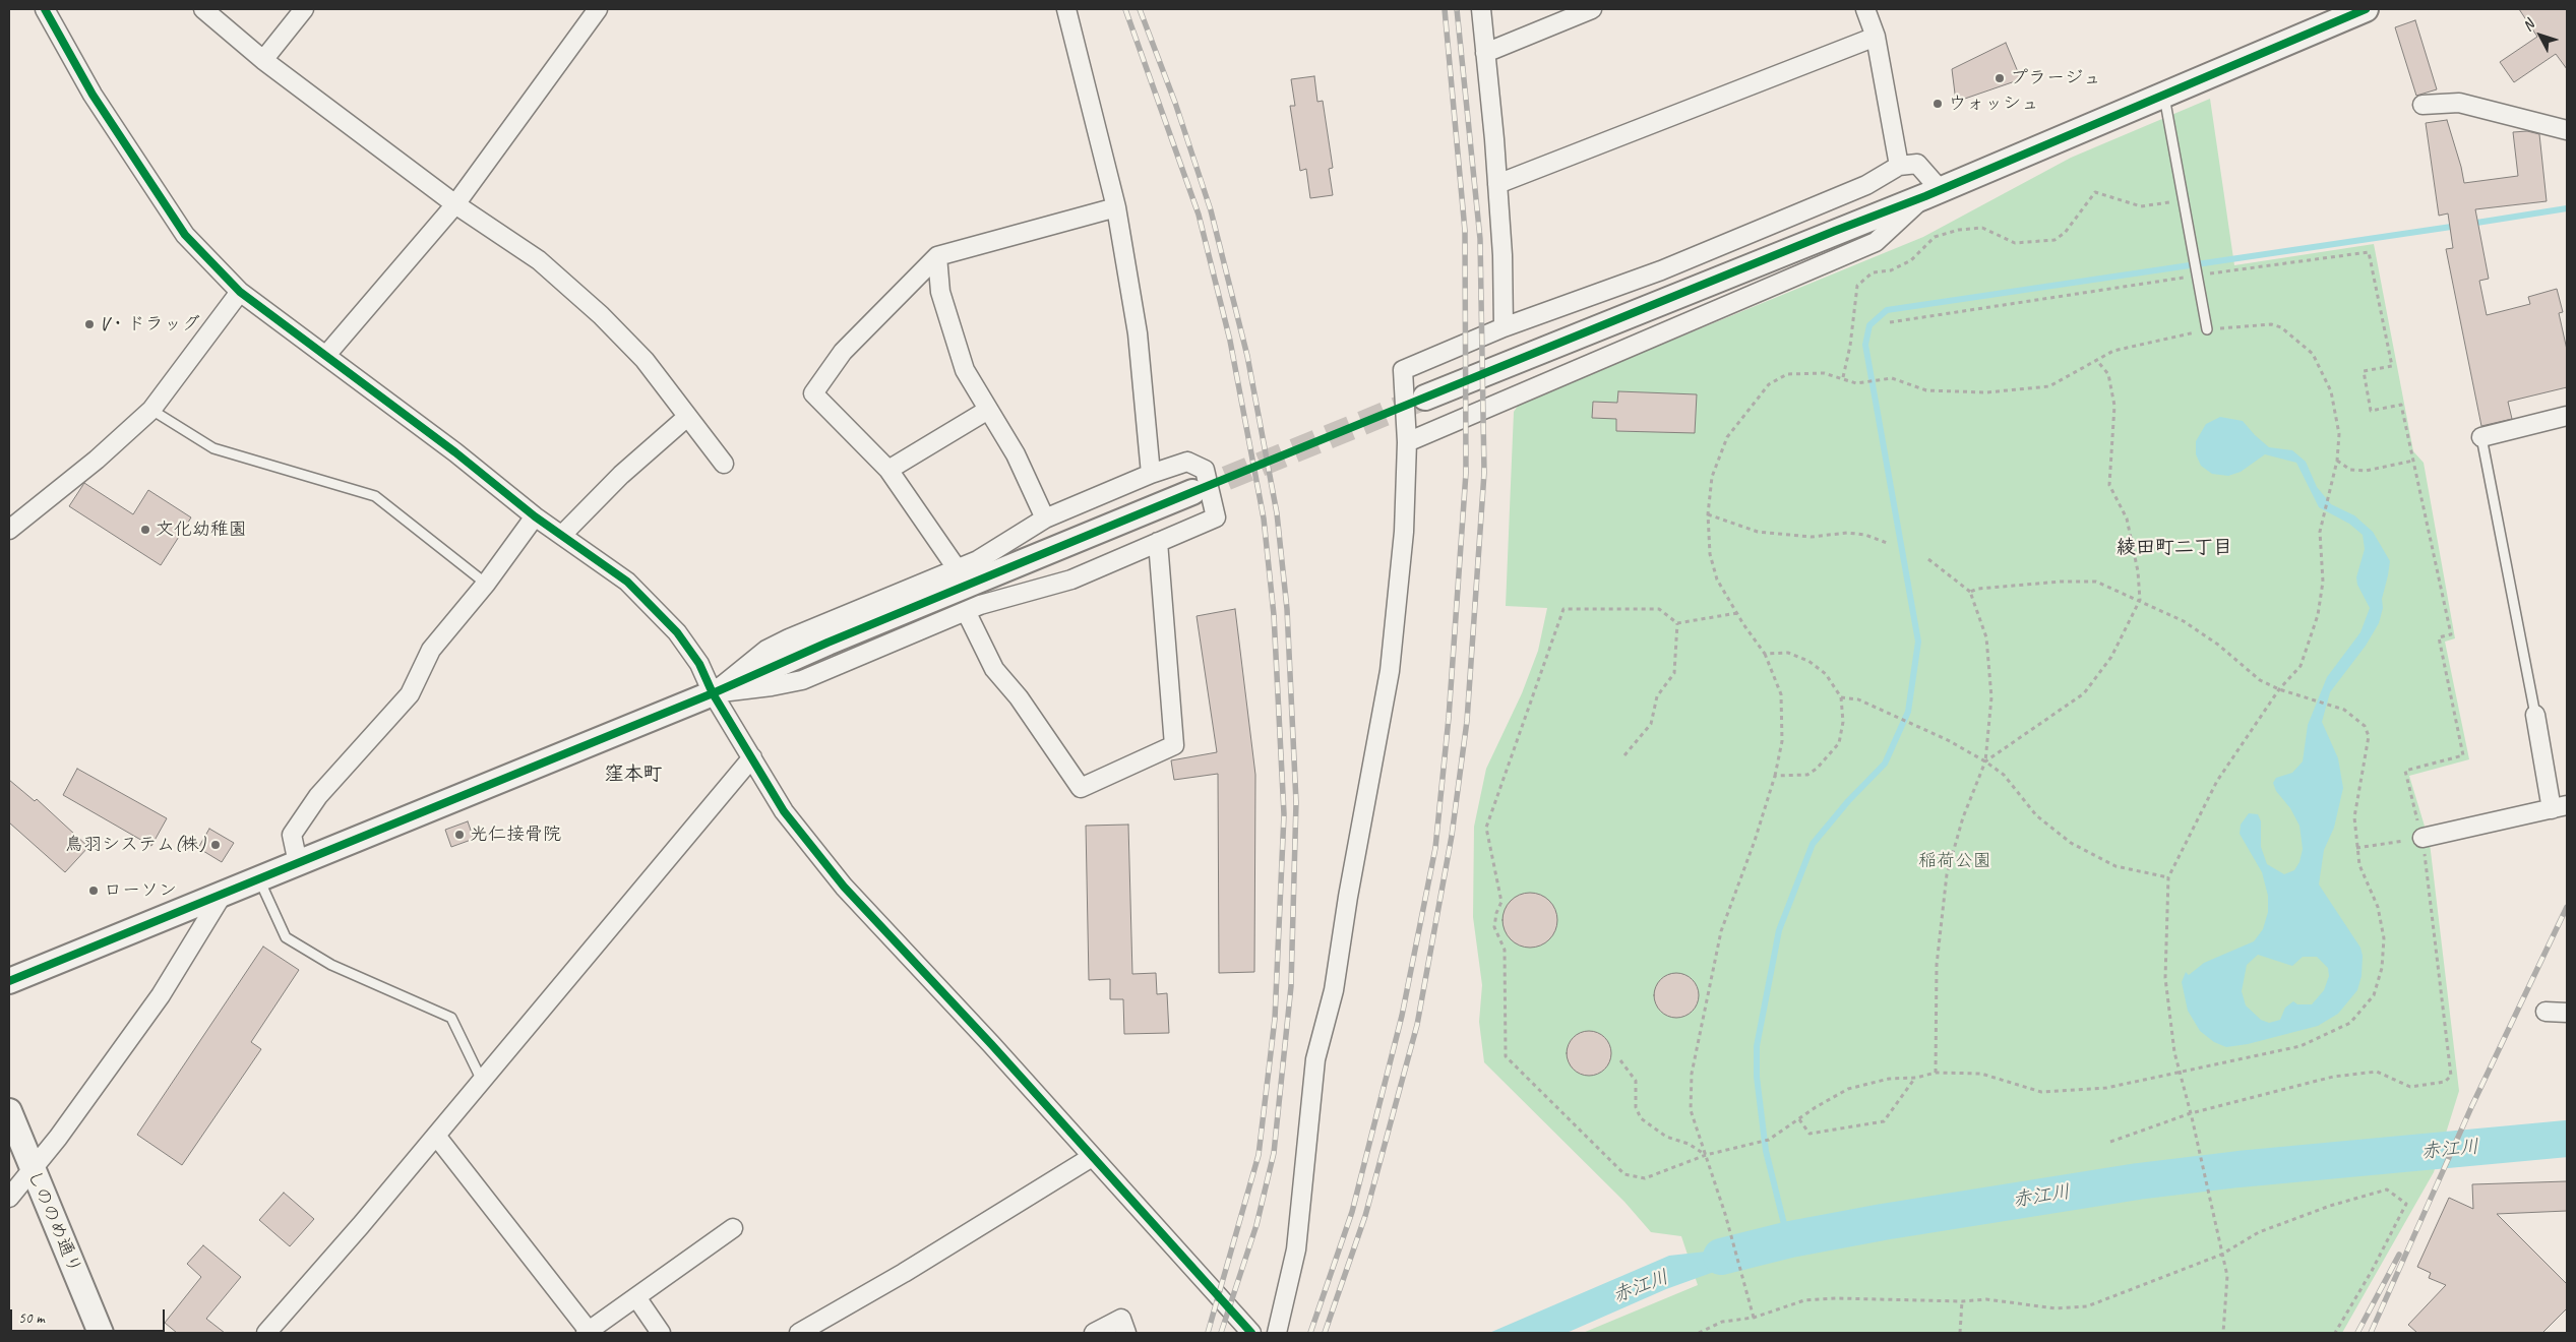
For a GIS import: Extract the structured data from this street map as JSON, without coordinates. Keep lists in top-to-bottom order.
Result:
{
  "streets": {
    "street": ["しののめ通り"]
  },
  "districts": ["綾田町二丁目", "窪本町"],
  "water": ["赤江川"],
  "parks": ["稲荷公園"],
  "places": [
    "プラージュ",
    "ウォッシュ",
    "V・ドラッグ",
    "文化幼稚園",
    "光仁接骨院",
    "鳥羽システム(株)",
    "ローソン"
  ],
  "scale_bar": "50 m",
  "north": "top left"
}
